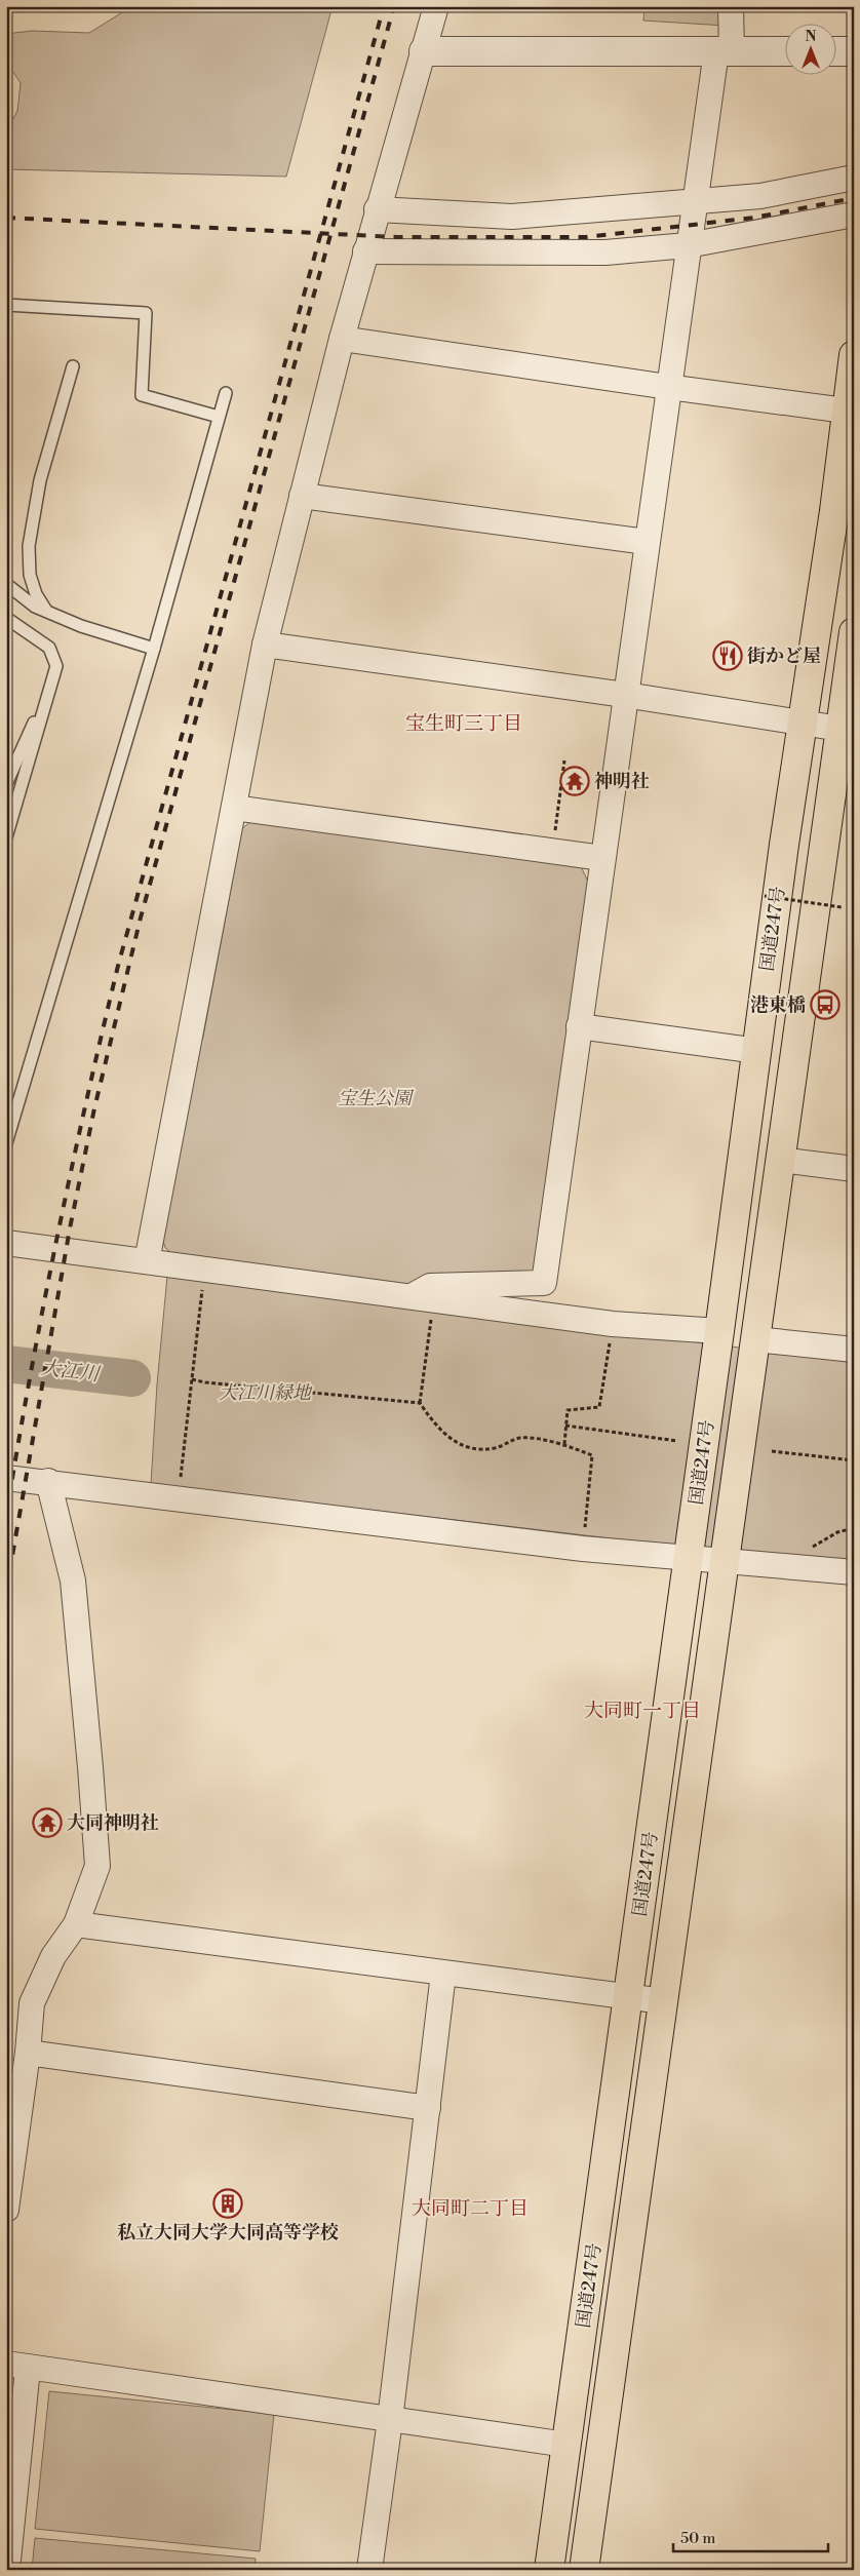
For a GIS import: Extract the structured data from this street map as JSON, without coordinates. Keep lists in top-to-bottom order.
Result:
{
  "streets": {
    "highway": ["国道247号"]
  },
  "districts": ["宝生町三丁目", "大同町一丁目", "大同町二丁目"],
  "water": ["大江川"],
  "parks": ["宝生公園", "大江川緑地"],
  "places": {
    "restaurant": ["街かど屋"],
    "temple": ["神明社", "大同神明社"],
    "bus stop": ["港東橋"],
    "building": ["私立大同大学大同高等学校"]
  },
  "scale_bar": "50 m",
  "north": "top"
}
